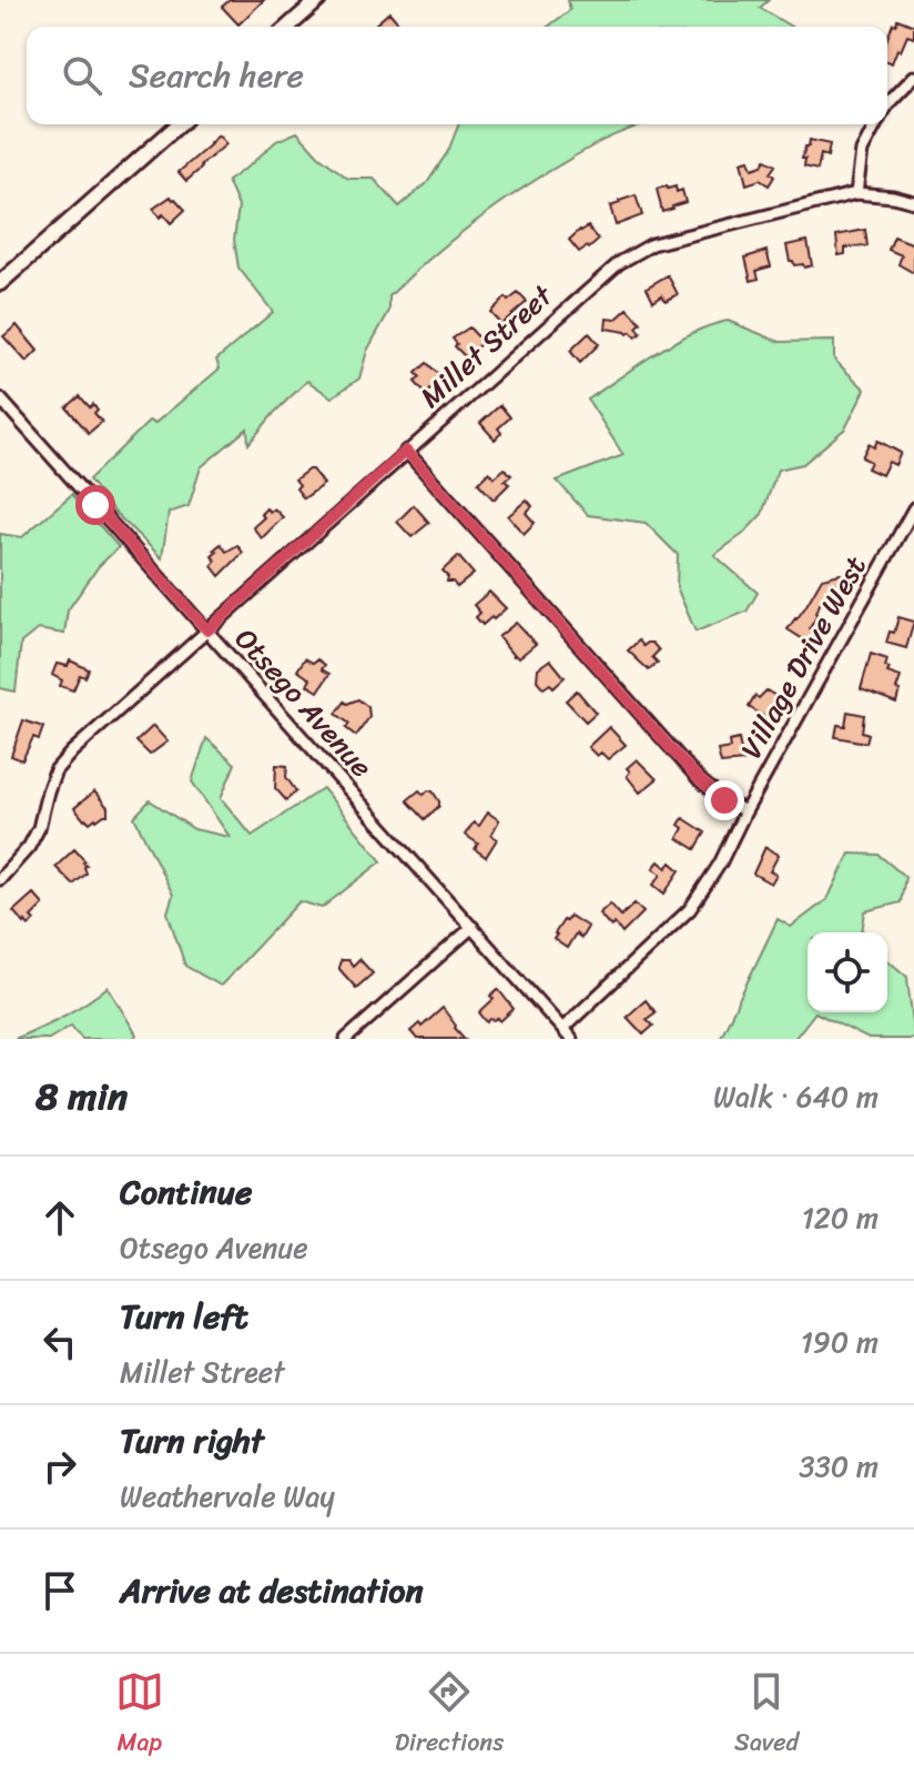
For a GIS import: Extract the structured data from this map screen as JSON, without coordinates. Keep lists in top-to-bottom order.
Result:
{
  "streets": {
    "street": ["Millet Street", "Village Drive West", "Otsego Avenue"]
  },
  "crossings": [
    ["Millet Street", "Otsego Avenue"],
    ["Village Drive West", "Otsego Avenue"]
  ],
  "page": {
    "search": "Search here",
    "heading": ["8 min", "Walk · 640 m"],
    "list": [
      ["Continue", "Otsego Avenue", "120 m"],
      ["Turn left", "Millet Street", "190 m"],
      ["Turn right", "Weathervale Way", "330 m"],
      "Arrive at destination"
    ],
    "nav": ["Map", "Directions", "Saved"]
  }
}
